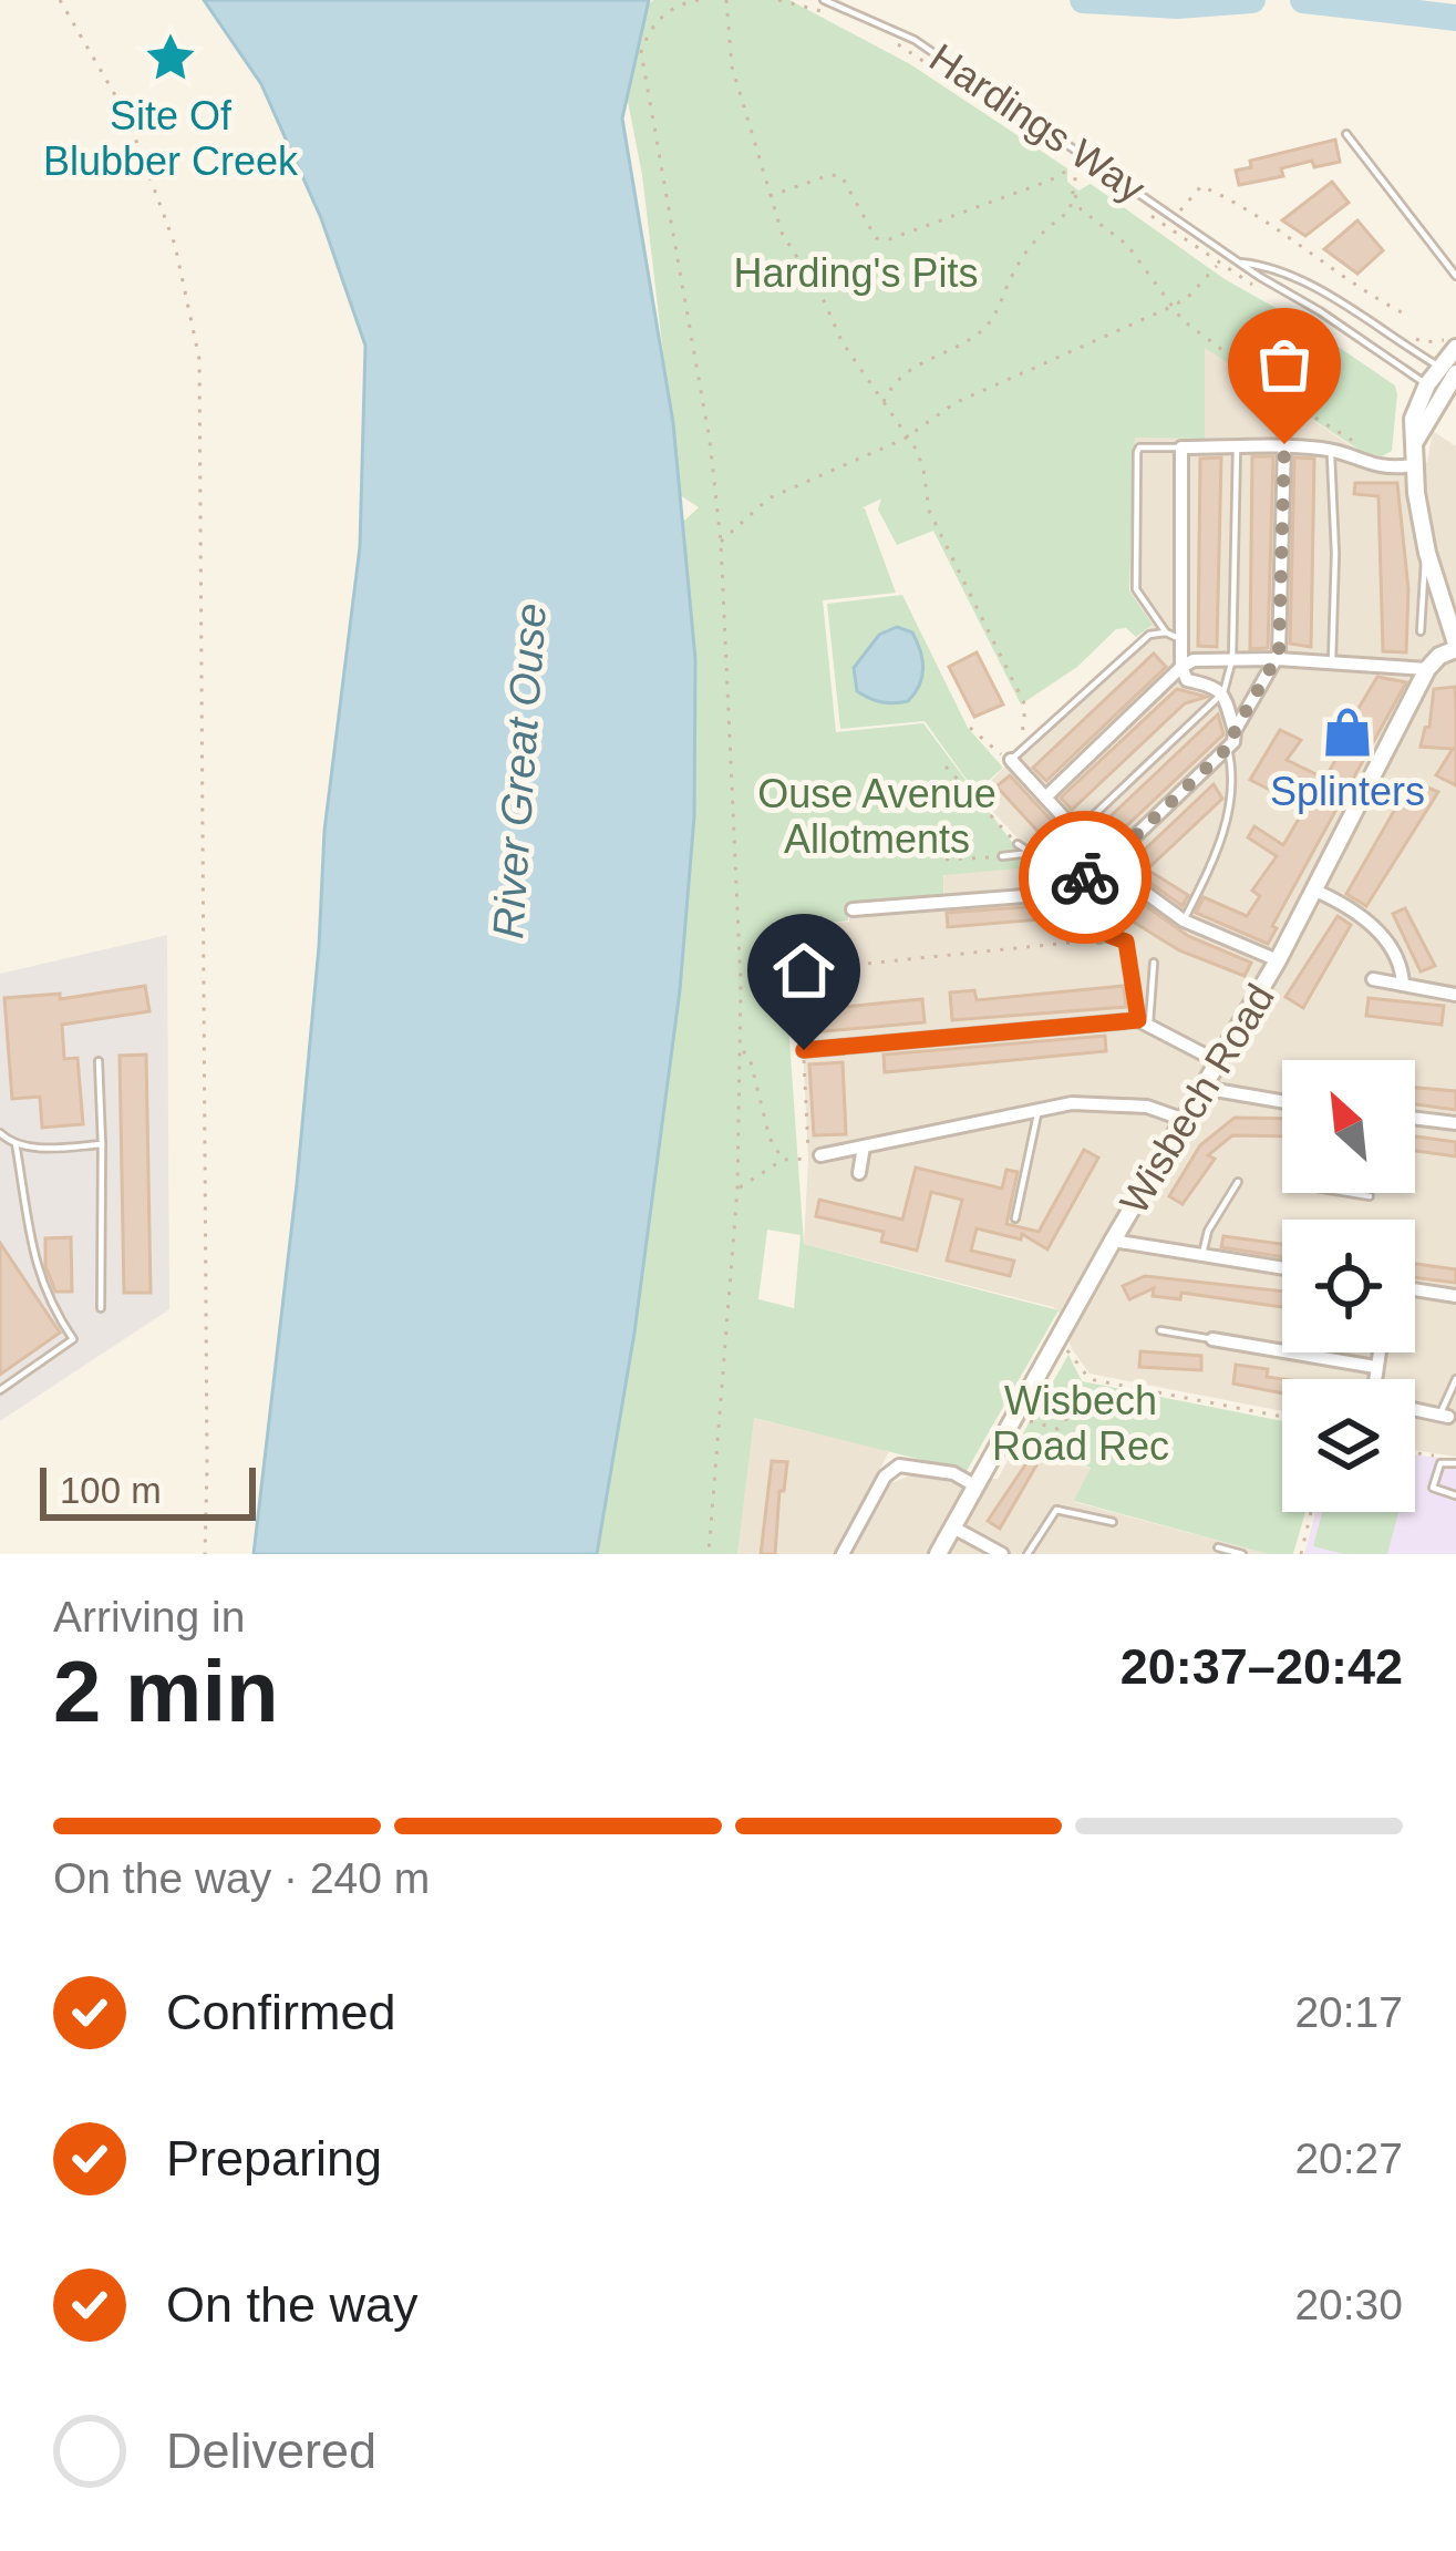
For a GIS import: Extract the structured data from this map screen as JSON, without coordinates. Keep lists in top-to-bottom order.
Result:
{
  "streets": {
    "street": ["Wisbech Road"],
    "lane": ["Hardings Way"]
  },
  "crossings": [
    ["Hardings Way", "Wisbech Road"]
  ],
  "water": ["River Great Ouse"],
  "parks": ["Harding's Pits", "Ouse Avenue Allotments", "Wisbech Road Rec"],
  "places": {
    "place": ["Site Of Blubber Creek"],
    "shop": ["Splinters"]
  },
  "scale_bar": "100 m",
  "north": "top left",
  "page": {
    "scale": "100 m",
    "heading": ["2 min", "Arriving in", "20:37–20:42"],
    "bar": "On the way · 240 m",
    "list": [
      ["Confirmed", "20:17"],
      ["Preparing", "20:27"],
      ["On the way", "20:30"],
      "Delivered"
    ]
  }
}
